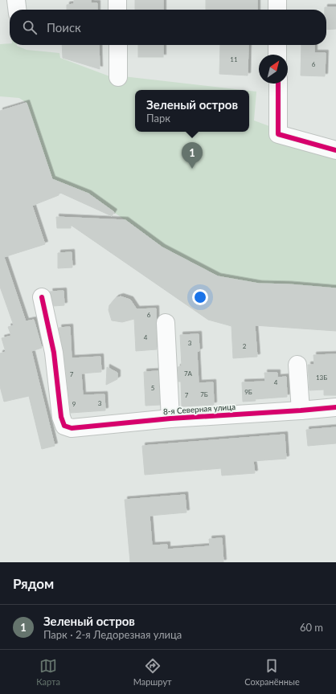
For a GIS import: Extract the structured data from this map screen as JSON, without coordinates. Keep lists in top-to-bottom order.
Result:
{
  "streets": {
    "street": ["8-я Северная улица"]
  },
  "house_numbers": [
    "11",
    "6",
    "6",
    "4",
    "3",
    "2",
    "7А",
    "7",
    "13Б",
    "4",
    "5",
    "9Б",
    "7Б",
    "7",
    "3",
    "9"
  ],
  "north": "top right",
  "page": {
    "search": "Поиск",
    "popup": ["Зеленый остров", "Парк"],
    "pins": "1",
    "heading": "Рядом",
    "list": [
      {
        "mark": "1",
        "name": "Зеленый остров",
        "note": "Парк · 2-я Ледорезная улица",
        "value": "60 m"
      }
    ],
    "nav": ["Карта", "Маршрут", "Сохранённые"]
  }
}
